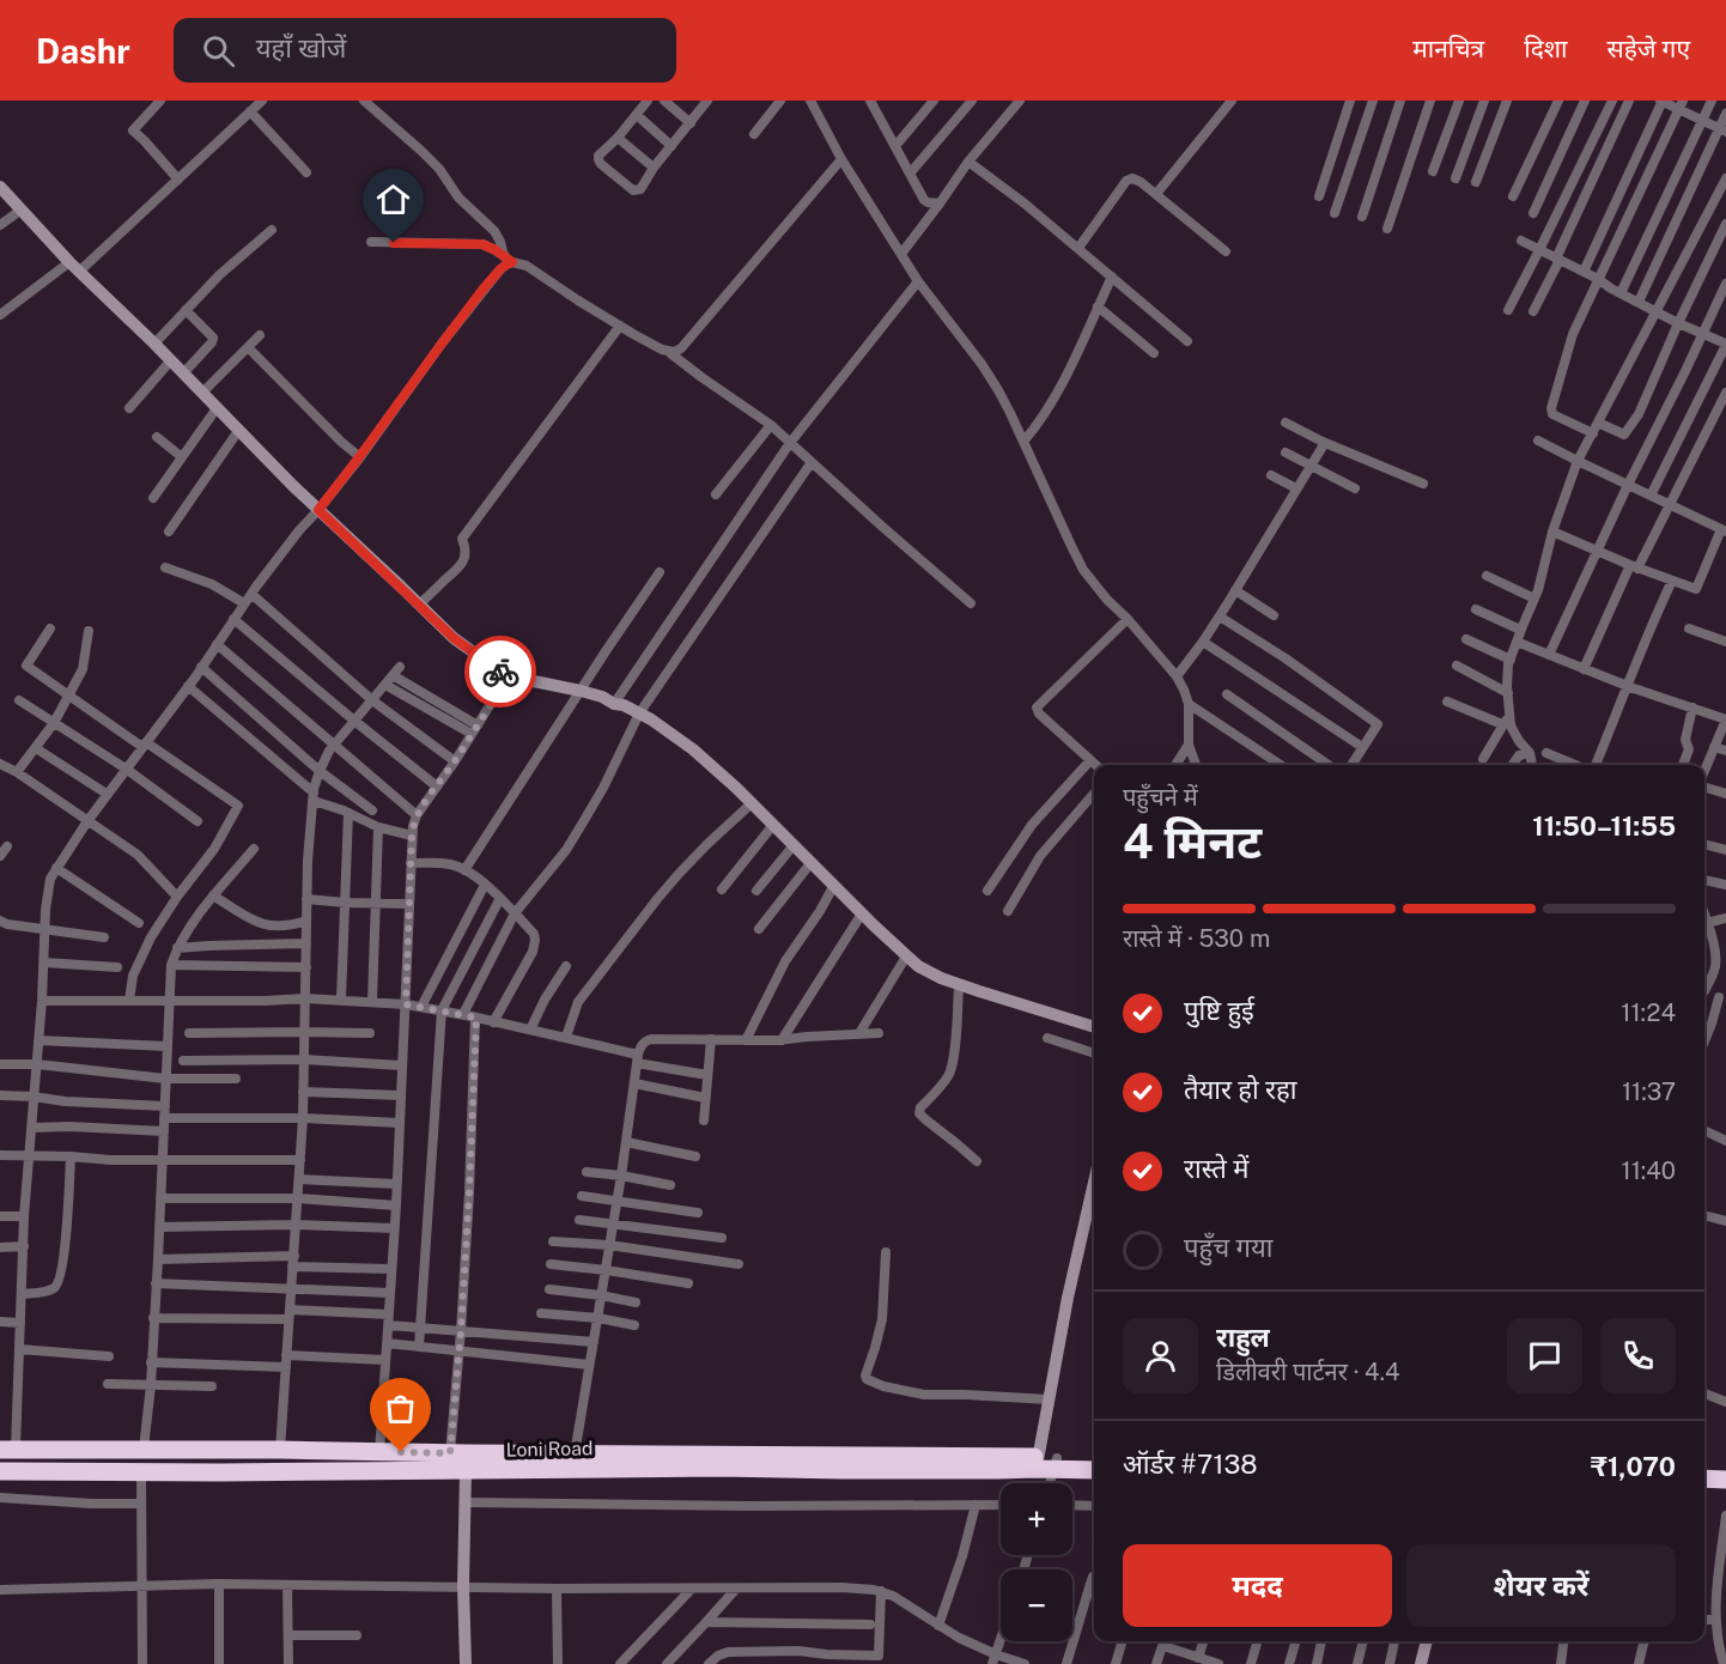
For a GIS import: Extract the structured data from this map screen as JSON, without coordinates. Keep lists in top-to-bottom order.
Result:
{
  "streets": {
    "highway": ["Loni Road"]
  },
  "page": {
    "header": "Dashr",
    "search": "यहाँ खोजें",
    "nav": ["मानचित्र", "दिशा", "सहेजे गए"],
    "heading": ["4 मिनट", "पहुँचने में", "11:50–11:55"],
    "panel": [
      "राहुल",
      "डिलीवरी पार्टनर · 4.4",
      "ऑर्डर #7138",
      "₹1,070"
    ],
    "bar": "रास्ते में · 530 m",
    "list": [
      ["पुष्टि हुई", "11:24"],
      ["तैयार हो रहा", "11:37"],
      ["रास्ते में", "11:40"],
      "पहुँच गया"
    ],
    "map_buttons": ["+", "−"],
    "buttons": ["मदद", "शेयर करें"]
  }
}
